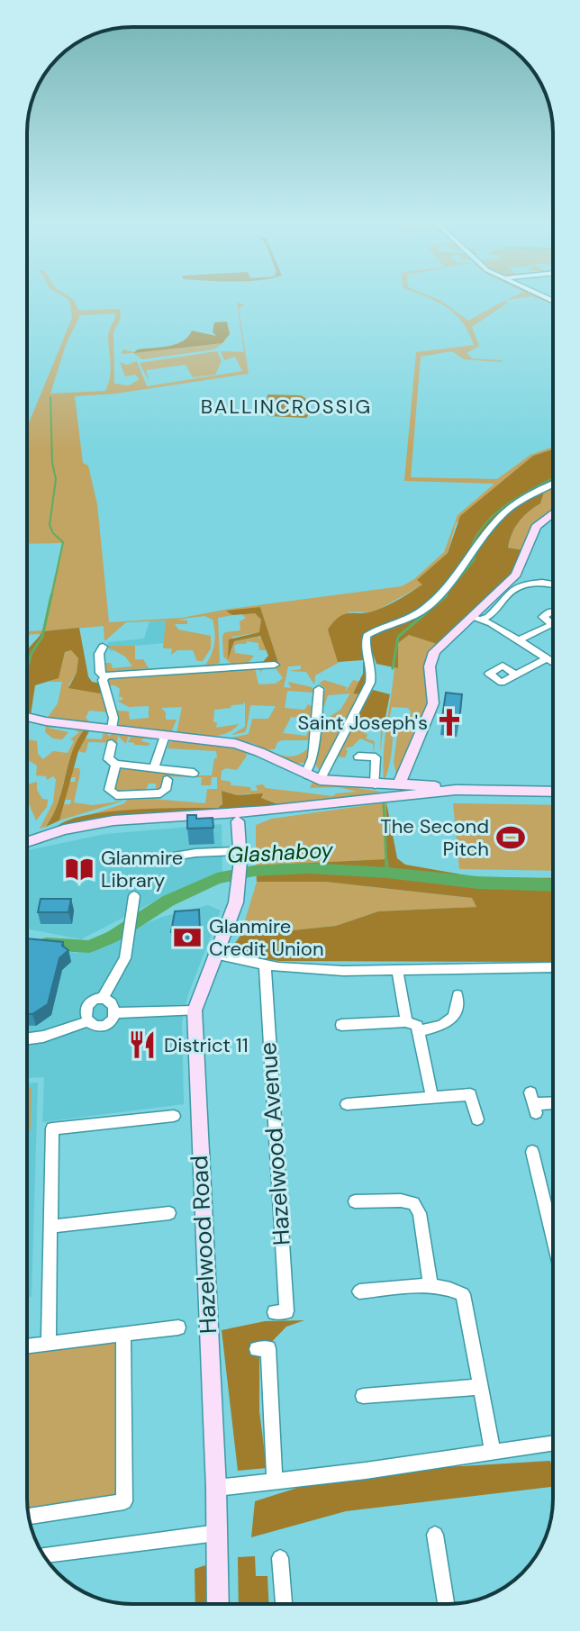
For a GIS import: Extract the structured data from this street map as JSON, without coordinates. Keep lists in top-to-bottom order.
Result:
{
  "streets": {
    "street": ["Hazelwood Avenue", "Hazelwood Road"]
  },
  "districts": ["BALLINCROSSIG"],
  "water": ["Glashaboy"],
  "places": {
    "church": ["Saint Joseph's"],
    "sports": ["The Second Pitch"],
    "library": ["Glanmire Library"],
    "bank": ["Glanmire Credit Union"],
    "restaurant": ["District 11"]
  }
}
